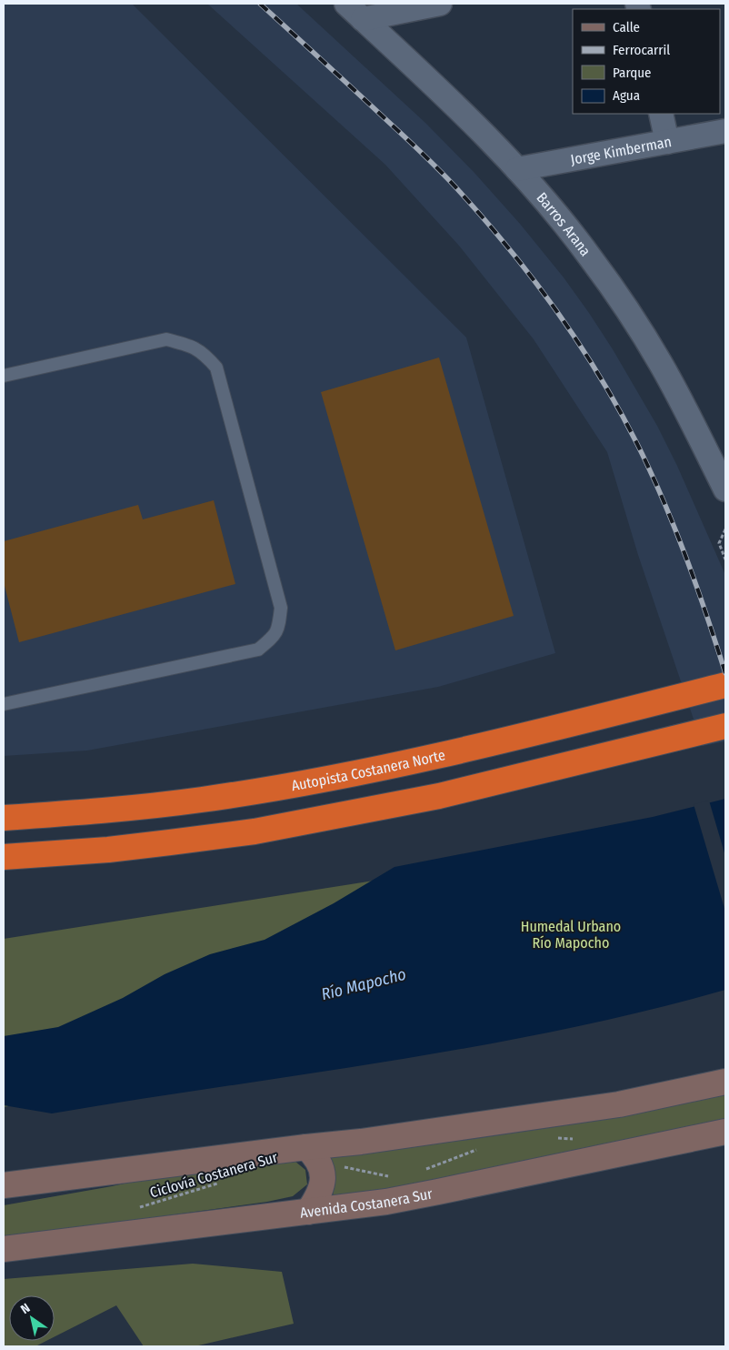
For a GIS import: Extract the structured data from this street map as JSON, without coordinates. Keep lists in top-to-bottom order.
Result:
{
  "streets": {
    "highway": ["Autopista Costanera Norte"],
    "main road": ["Avenida Costanera Sur"],
    "street": ["Jorge Kimberman", "Barros Arana"],
    "path": ["Ciclovía Costanera Sur"]
  },
  "crossings": [
    ["Jorge Kimberman", "Barros Arana"]
  ],
  "water": ["Río Mapocho"],
  "parks": ["Humedal Urbano Río Mapocho"],
  "legend": [
    "Calle",
    "Ferrocarril",
    "Parque",
    "Agua"
  ],
  "north": "top left"
}
